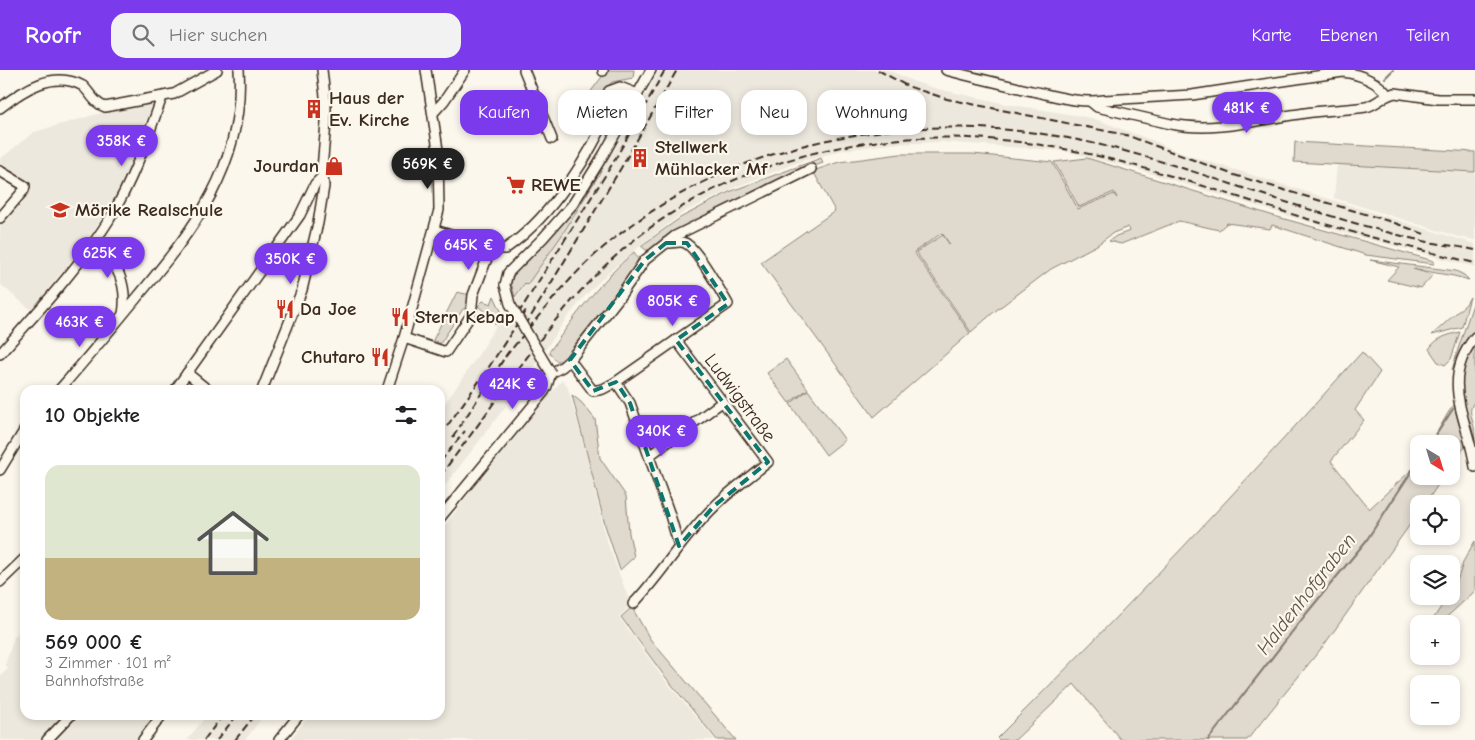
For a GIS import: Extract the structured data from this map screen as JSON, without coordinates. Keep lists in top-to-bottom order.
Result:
{
  "streets": {
    "street": ["Ludwigstraße"]
  },
  "water": ["Haldenhofgraben"],
  "places": {
    "building": ["Haus der Ev. Kirche", "Stellwerk Mühlacker Mf"],
    "shop": ["Jourdan"],
    "supermarket": ["REWE"],
    "school or university": ["Mörike Realschule"],
    "restaurant": ["Da Joe", "Stern Kebap", "Chutaro"]
  },
  "north": "bottom right",
  "page": {
    "header": "Roofr",
    "search": "Hier suchen",
    "nav": ["Karte", "Ebenen", "Teilen"],
    "chip": [
      "Kaufen",
      "Mieten",
      "Filter",
      "Neu",
      "Wohnung"
    ],
    "price": [
      "481K €",
      "358K €",
      "569K €",
      "645K €",
      "625K €",
      "350K €",
      "805K €",
      "463K €",
      "424K €",
      "340K €"
    ],
    "heading": "10 Objekte",
    "map_buttons": ["+", "−"],
    "list": [
      {
        "name": "569 000 €",
        "note": "3 Zimmer · 101 m² · Bahnhofstraße"
      }
    ]
  }
}
